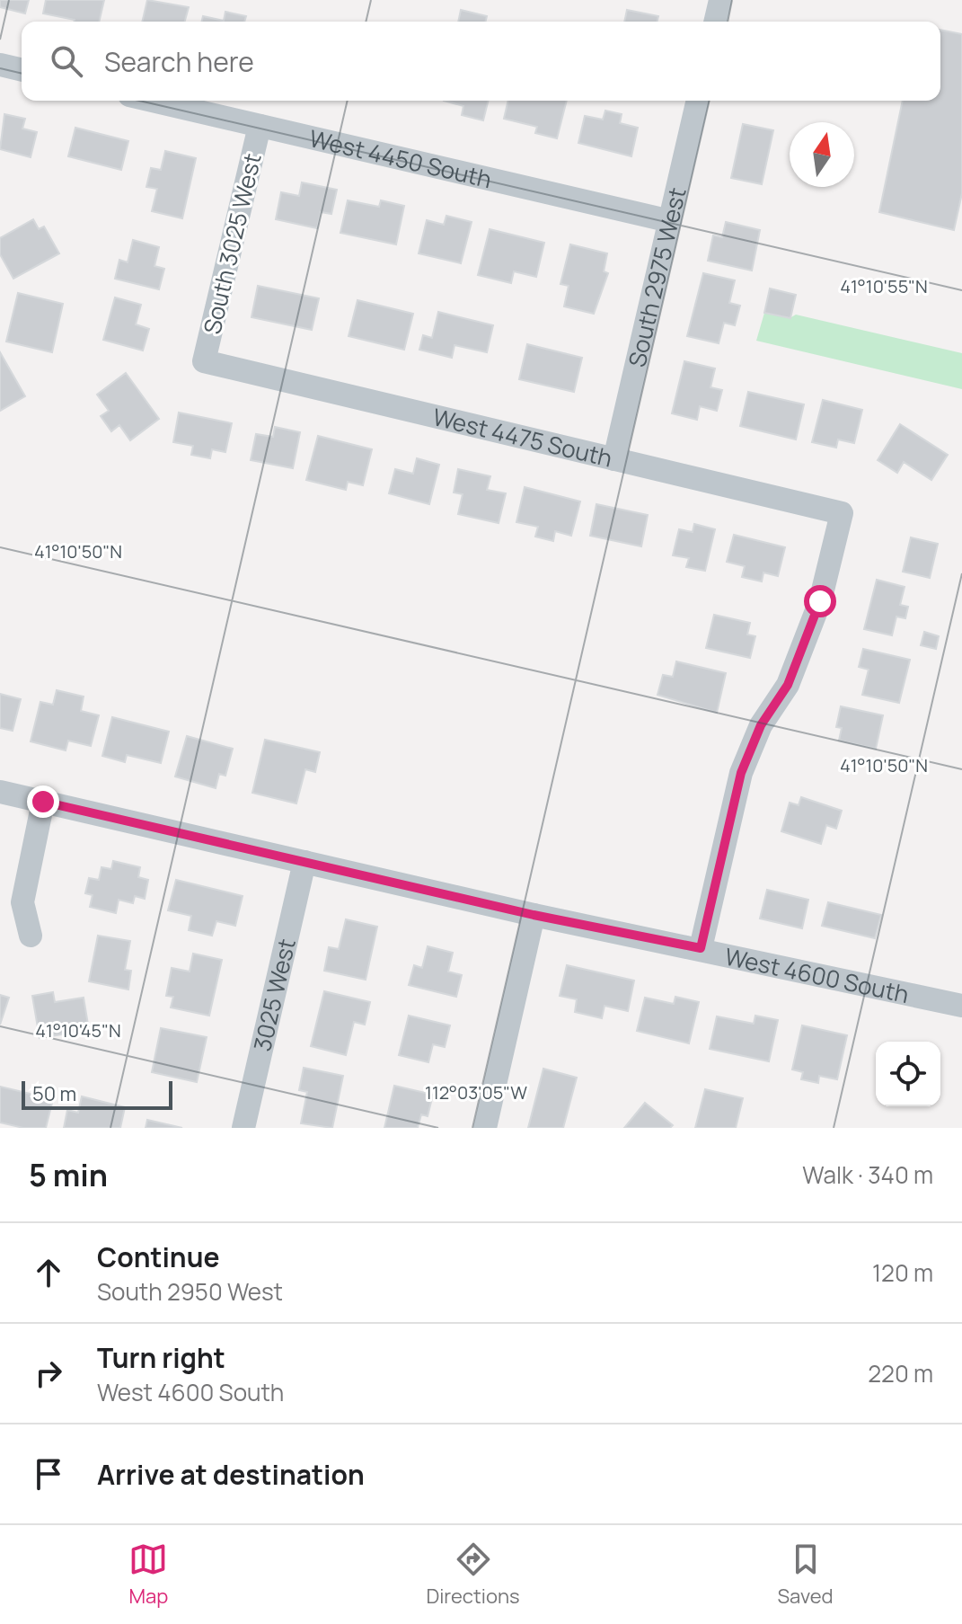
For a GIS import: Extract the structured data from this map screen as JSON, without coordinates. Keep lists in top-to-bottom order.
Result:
{
  "streets": {
    "street": [
      "West 4450 South",
      "South 3025 West",
      "South 2975 West",
      "West 4475 South",
      "West 4600 South",
      "3025 West"
    ]
  },
  "crossings": [
    ["West 4450 South", "South 3025 West"],
    ["West 4450 South", "South 2975 West"],
    ["South 3025 West", "West 4475 South"],
    ["South 2975 West", "West 4475 South"],
    ["West 4475 South", "West 4600 South"],
    ["West 4600 South", "3025 West"]
  ],
  "scale_bar": "50 m",
  "north": "top",
  "page": {
    "search": "Search here",
    "scale": "50 m",
    "heading": ["5 min", "Walk · 340 m"],
    "list": [
      ["Continue", "South 2950 West", "120 m"],
      ["Turn right", "West 4600 South", "220 m"],
      "Arrive at destination"
    ],
    "nav": ["Map", "Directions", "Saved"]
  },
  "coordinates": [
    "41°10'55\"N",
    "41°10'50\"N",
    "41°10'45\"N",
    "112°03'05\"W"
  ]
}
